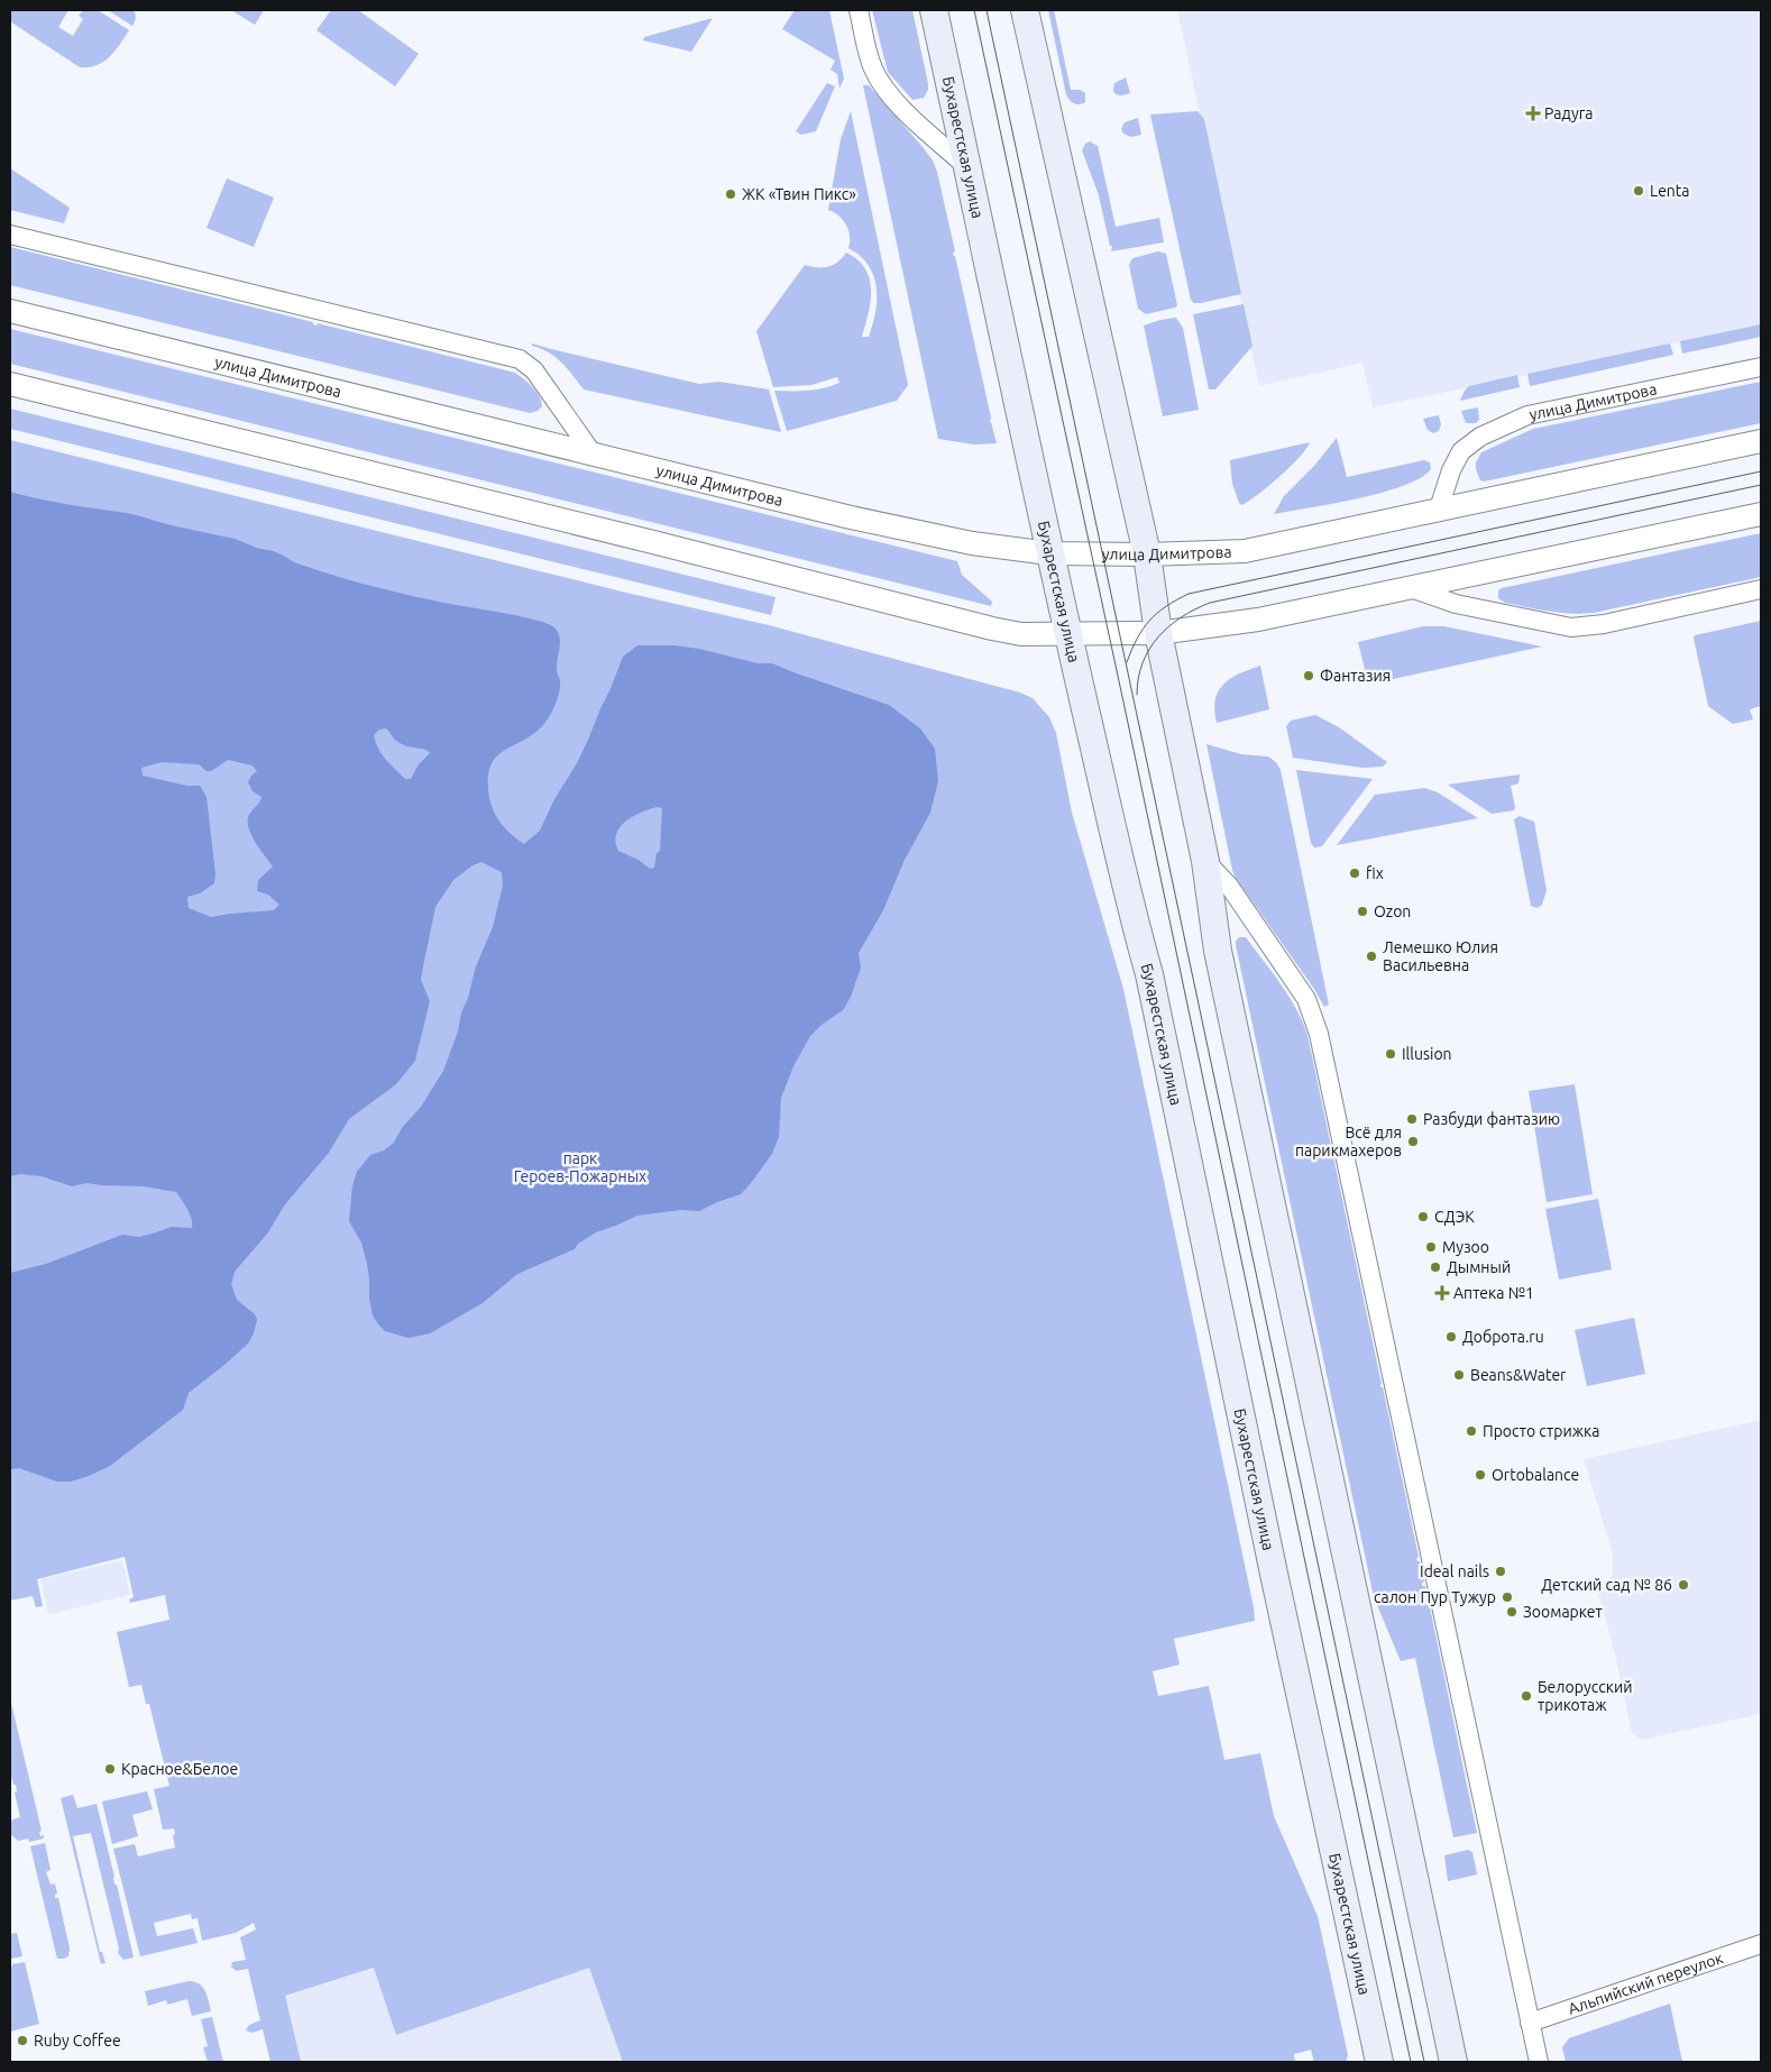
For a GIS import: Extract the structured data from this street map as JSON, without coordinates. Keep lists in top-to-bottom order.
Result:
{
  "streets": {
    "main road": ["Бухарестская улица"],
    "street": ["улица Димитрова", "Альпийский переулок"]
  },
  "crossings": [
    ["Бухарестская улица", "улица Димитрова"]
  ],
  "parks": ["парк Героев-Пожарных"],
  "places": {
    "health": ["Радуга", "Аптека №1"],
    "other": [
      "Lenta",
      "ЖК «Твин Пикс»",
      "Фантазия",
      "fix",
      "Ozon",
      "Лемешко Юлия Васильевна",
      "Illusion",
      "Разбуди фантазию",
      "Всё для парикмахеров",
      "СДЭК",
      "Музоо",
      "Дымный",
      "Доброта.ru",
      "Beans&Water",
      "Просто стрижка",
      "Ortobalance",
      "Ideal nails",
      "Детский сад № 86",
      "салон Пур Тужур",
      "Зоомаркет",
      "Белорусский трикотаж",
      "Красное&Белое",
      "Ruby Coffee"
    ]
  }
}
